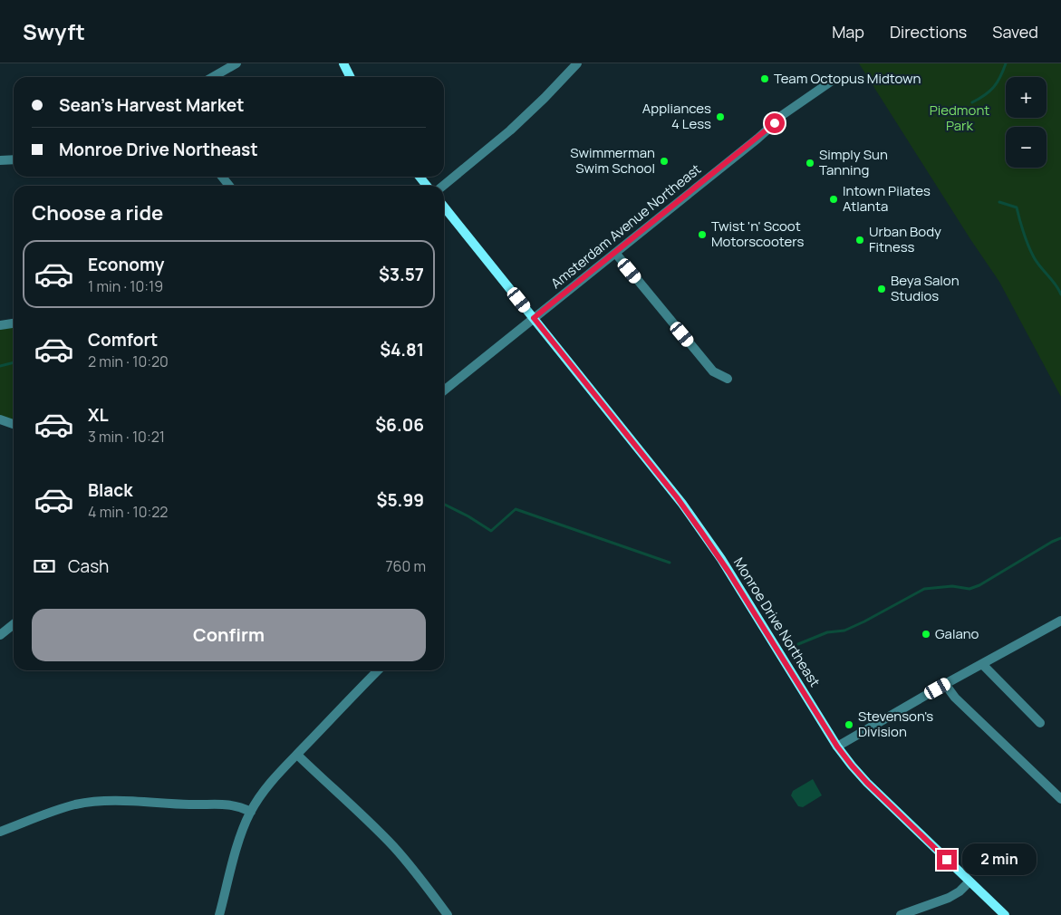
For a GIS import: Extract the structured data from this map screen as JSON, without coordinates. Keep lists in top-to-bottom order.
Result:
{
  "streets": {
    "main road": ["Monroe Drive Northeast"],
    "street": ["Amsterdam Avenue Northeast"]
  },
  "crossings": [
    ["Amsterdam Avenue Northeast", "Monroe Drive Northeast"]
  ],
  "parks": ["Piedmont Park"],
  "places": [
    "Team Octopus Midtown",
    "Appliances 4 Less",
    "Swimmerman Swim School",
    "Simply Sun Tanning",
    "Intown Pilates Atlanta",
    "Twist 'n' Scoot Motorscooters",
    "Urban Body Fitness",
    "Beya Salon Studios",
    "Galano",
    "Stevenson's Division"
  ],
  "page": {
    "header": "Swyft",
    "nav": ["Map", "Directions", "Saved"],
    "map_buttons": ["+", "−"],
    "banner": ["Sean's Harvest Market", "Monroe Drive Northeast"],
    "heading": "Choose a ride",
    "list": [
      {
        "name": "Economy",
        "note": "1 min · 10:19",
        "value": "$3.57"
      },
      {
        "name": "Comfort",
        "note": "2 min · 10:20",
        "value": "$4.81"
      },
      {
        "name": "XL",
        "note": "3 min · 10:21",
        "value": "$6.06"
      },
      {
        "name": "Black",
        "note": "4 min · 10:22",
        "value": "$5.99"
      }
    ],
    "pay": ["Cash", "760 m"],
    "buttons": "Confirm",
    "bubble": "2 min"
  }
}
